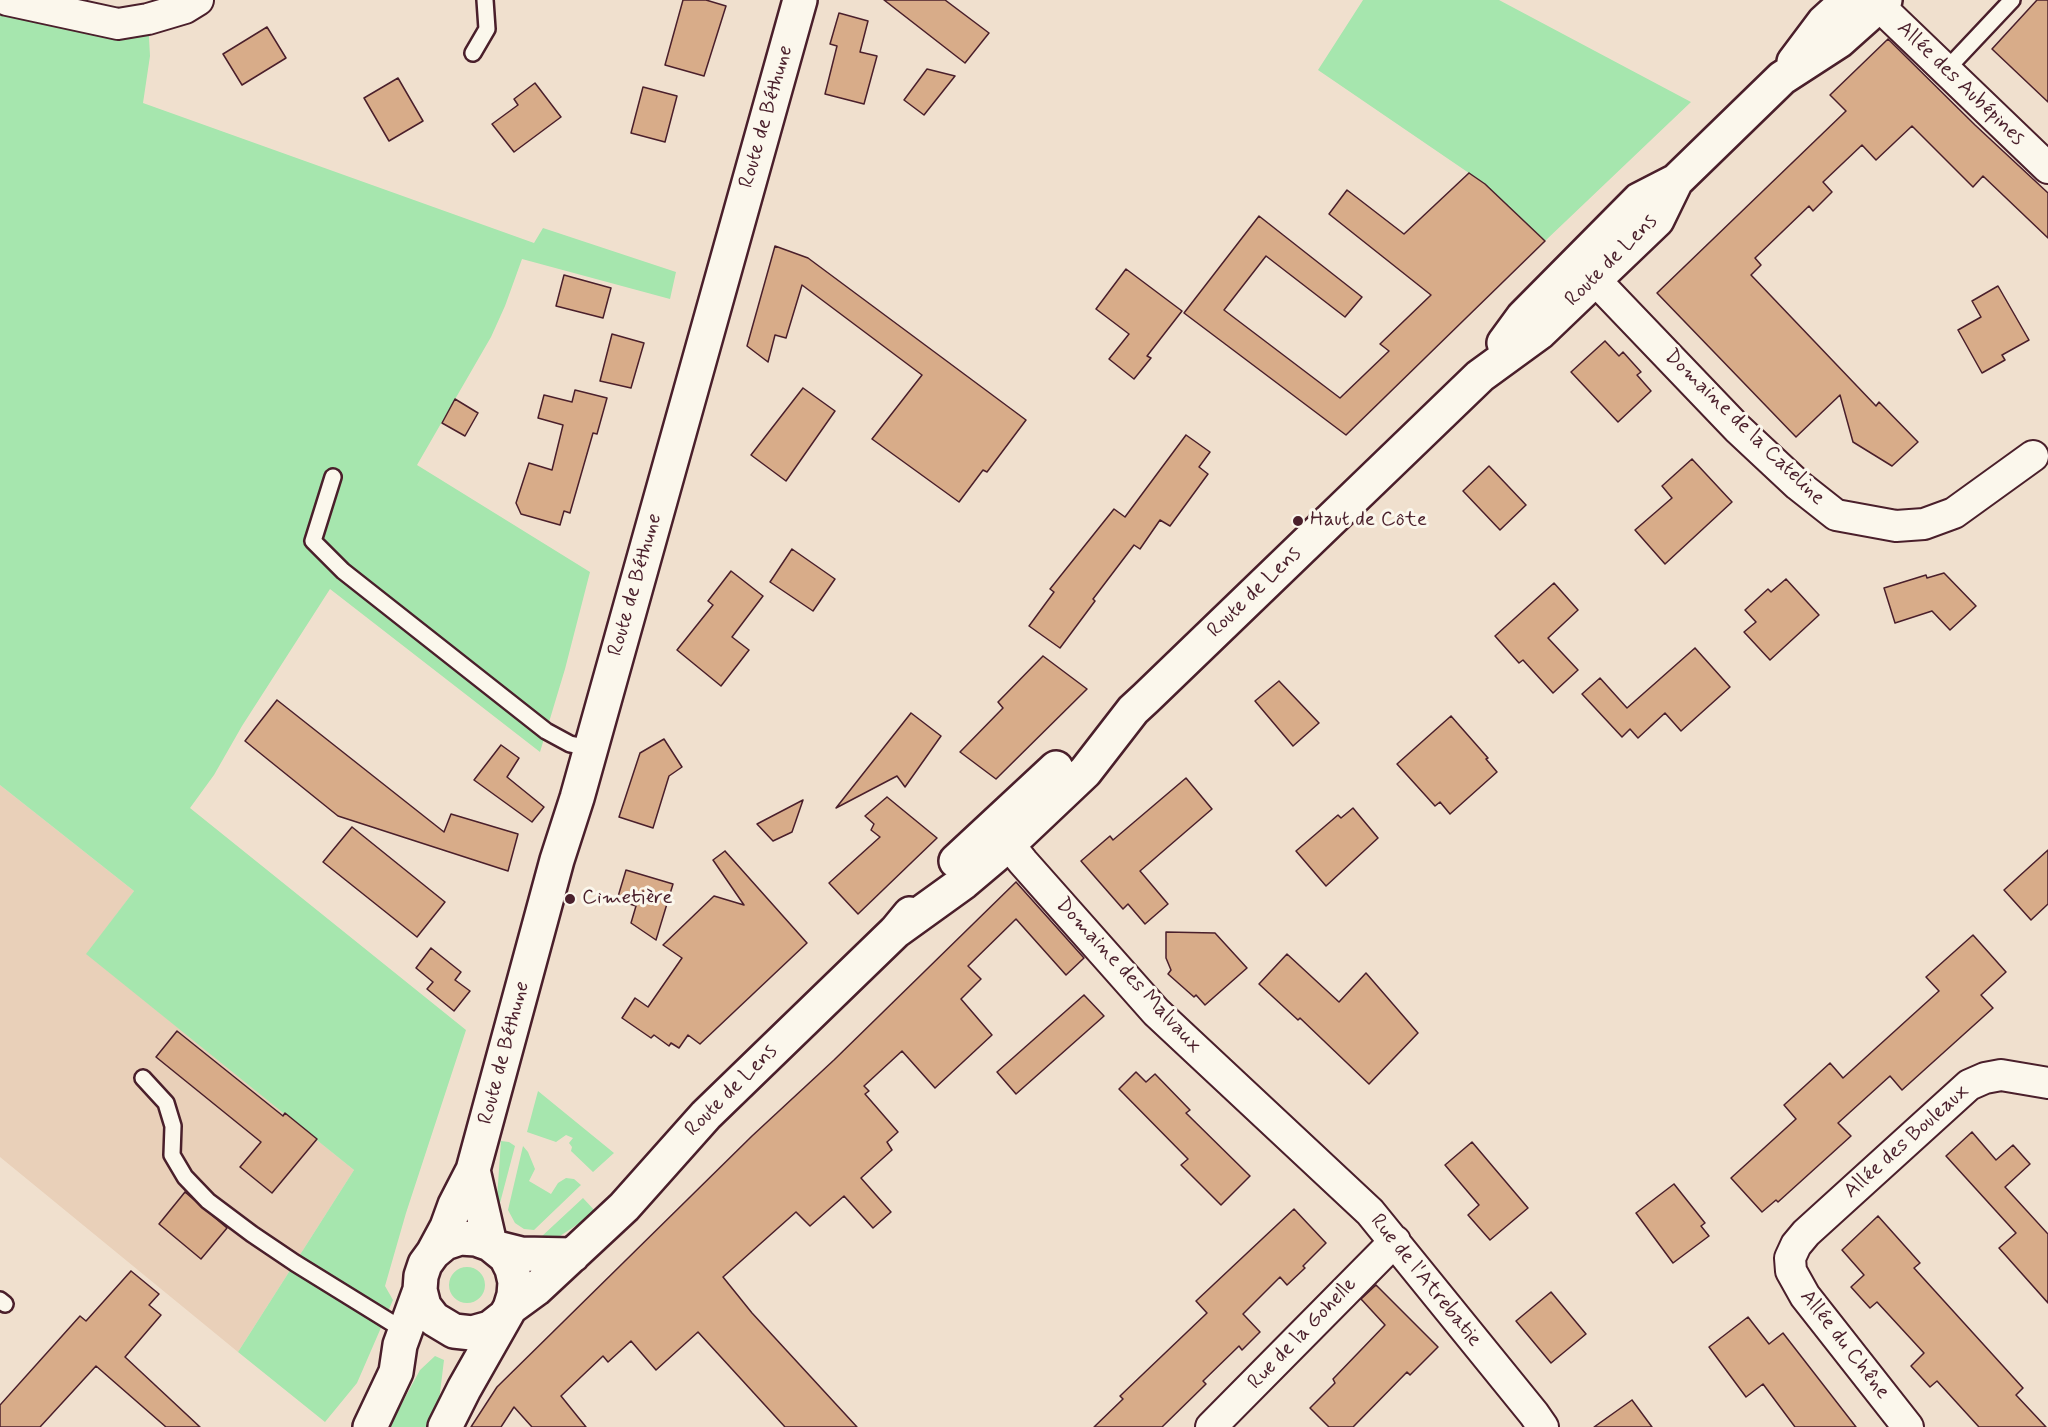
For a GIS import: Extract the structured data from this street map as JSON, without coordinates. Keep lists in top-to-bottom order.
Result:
{
  "streets": {
    "main road": ["Route de Béthune", "Route de Lens"],
    "street": [
      "Allée des Aubépines",
      "Domaine de la Cateline",
      "Domaine des Malvaux",
      "Allée des Bouleaux",
      "Rue de l'Atrebatie",
      "Rue de la Gohelle",
      "Allée du Chêne"
    ]
  },
  "crossings": [
    ["Allée des Aubépines", "Route de Lens"],
    ["Route de Béthune", "Route de Lens"],
    ["Route de Lens", "Domaine de la Cateline"],
    ["Route de Lens", "Domaine des Malvaux"],
    ["Domaine des Malvaux", "Rue de l'Atrebatie"],
    ["Allée des Bouleaux", "Allée du Chêne"],
    ["Rue de l'Atrebatie", "Rue de la Gohelle"]
  ],
  "places": ["Haut de Côte", "Cimetière"]
}
